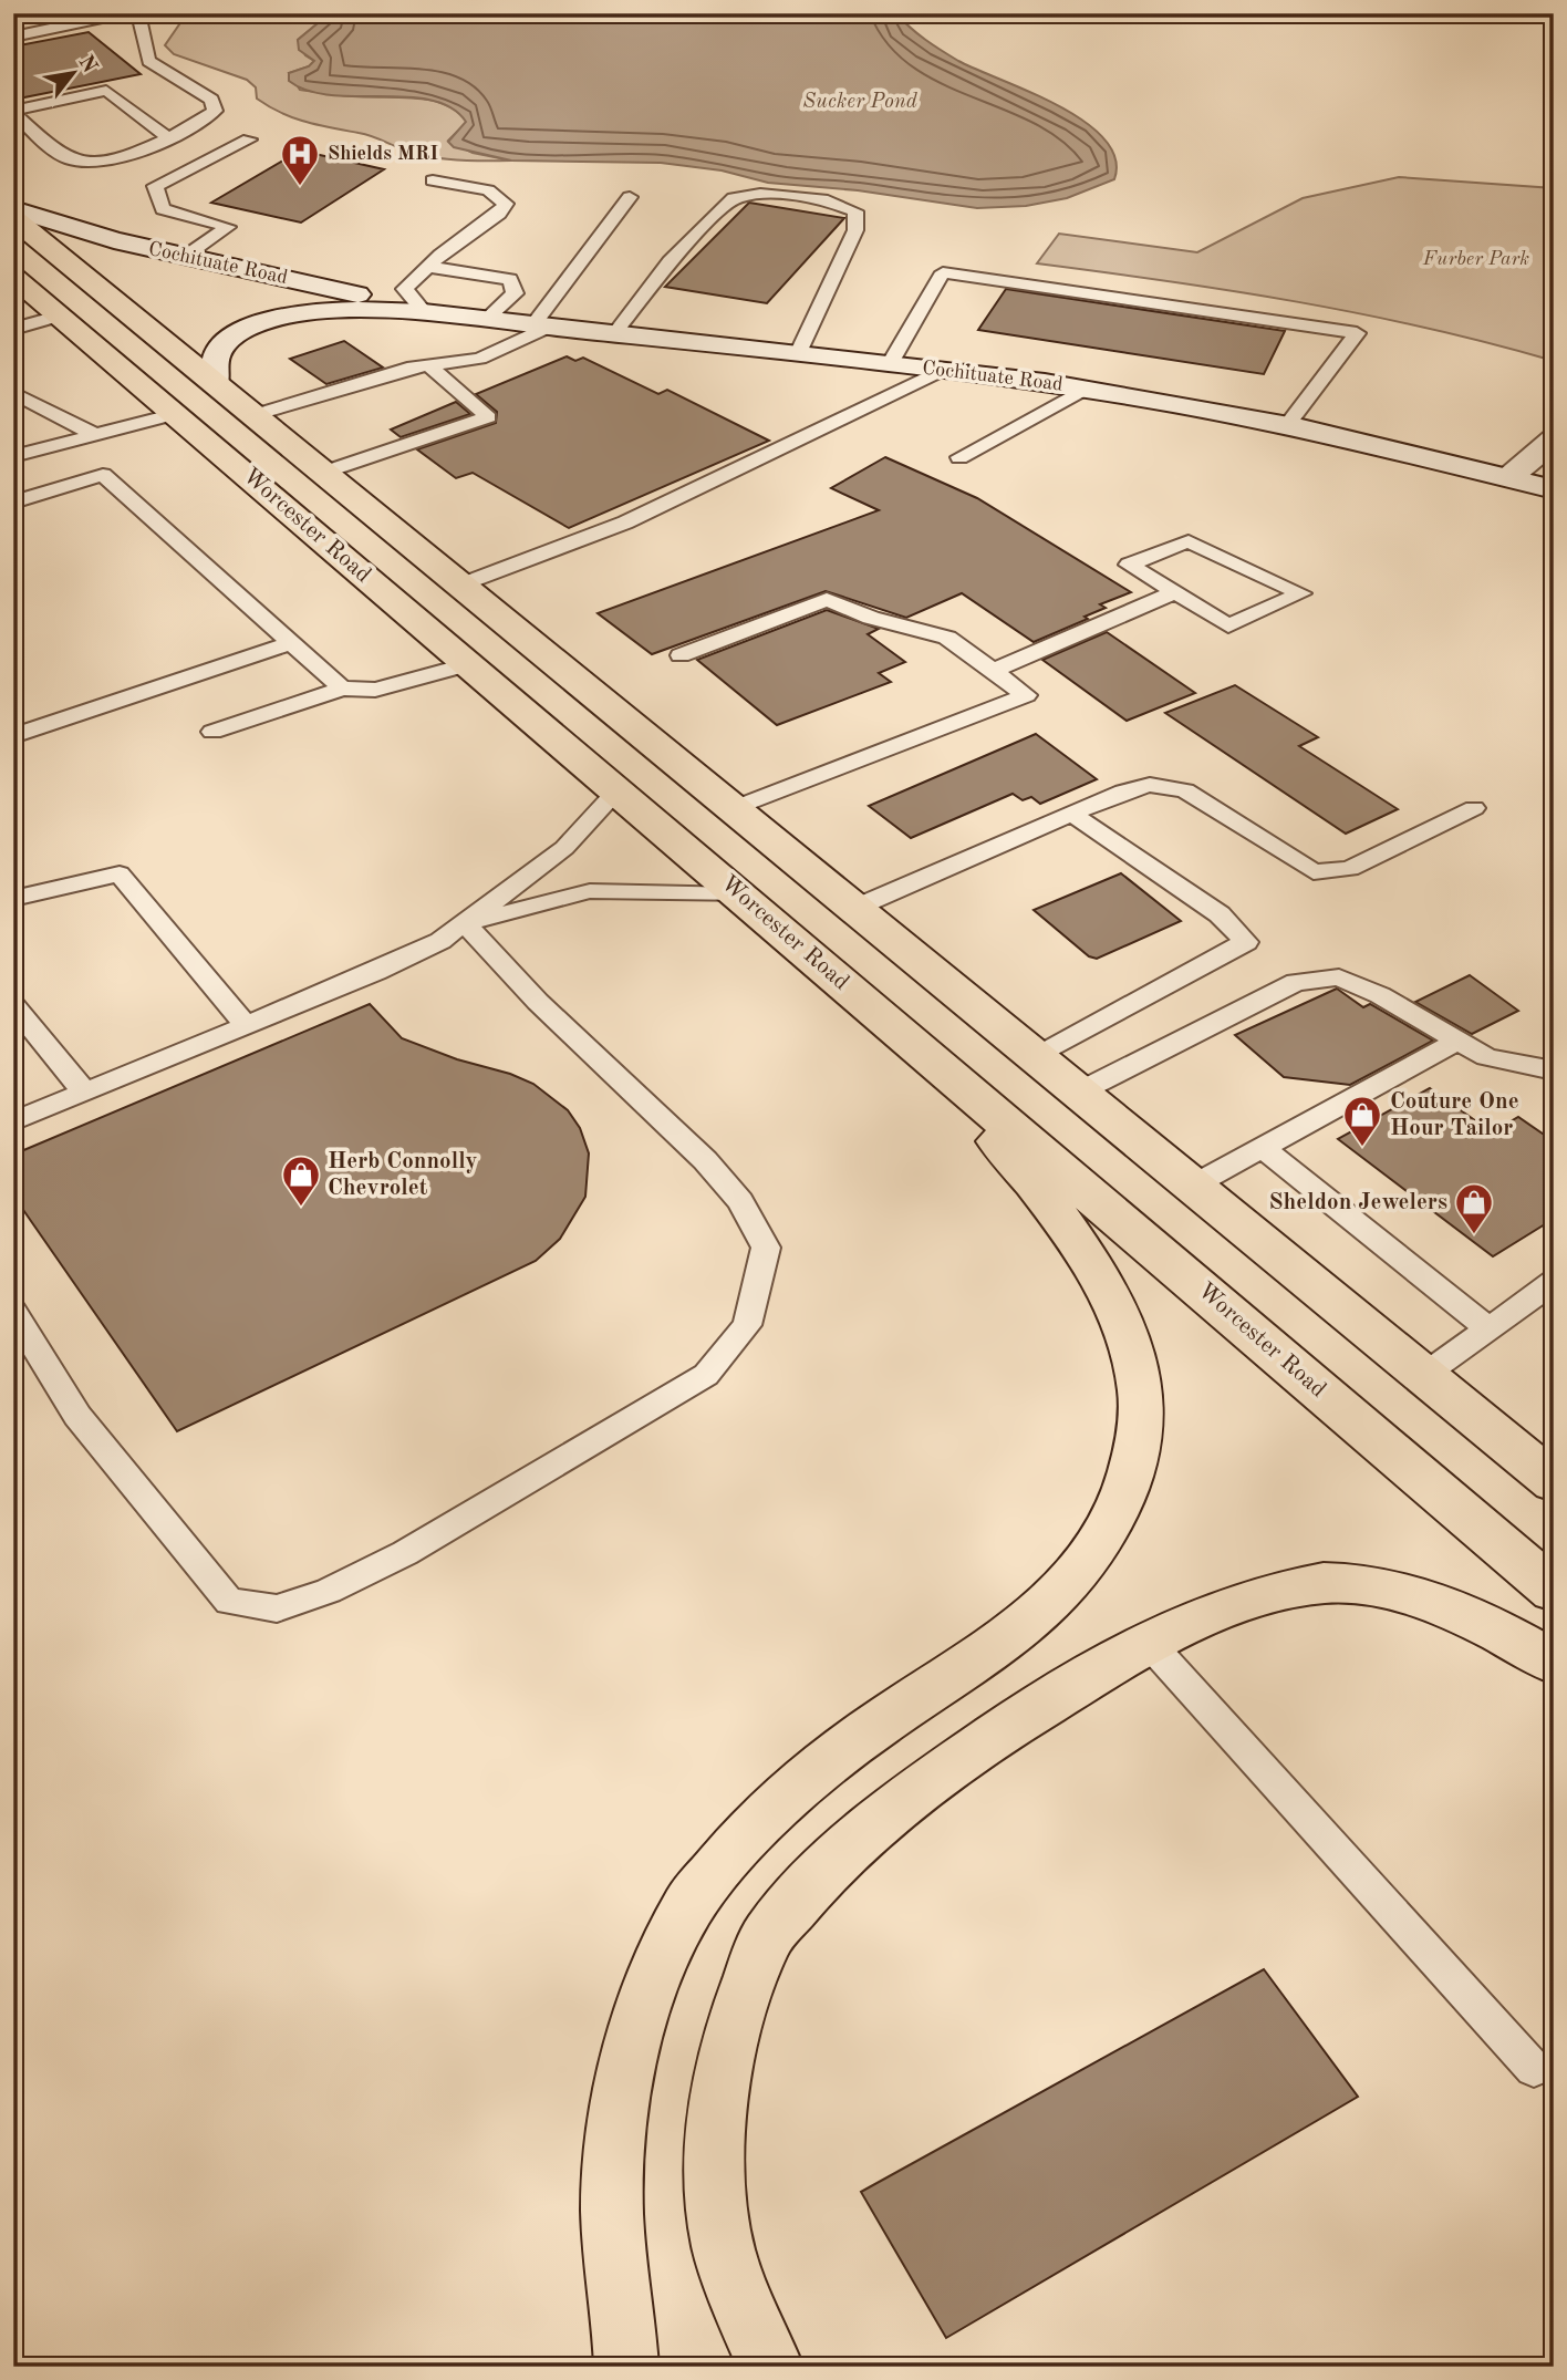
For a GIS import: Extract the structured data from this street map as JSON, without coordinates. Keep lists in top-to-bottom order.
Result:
{
  "streets": {
    "highway": ["Worcester Road"],
    "main road": ["Cochituate Road"]
  },
  "water": ["Sucker Pond"],
  "parks": ["Furber Park"],
  "places": {
    "hospital": ["Shields MRI"],
    "shop": ["Couture One Hour Tailor", "Herb Connolly Chevrolet", "Sheldon Jewelers"]
  },
  "north": "top right"
}
